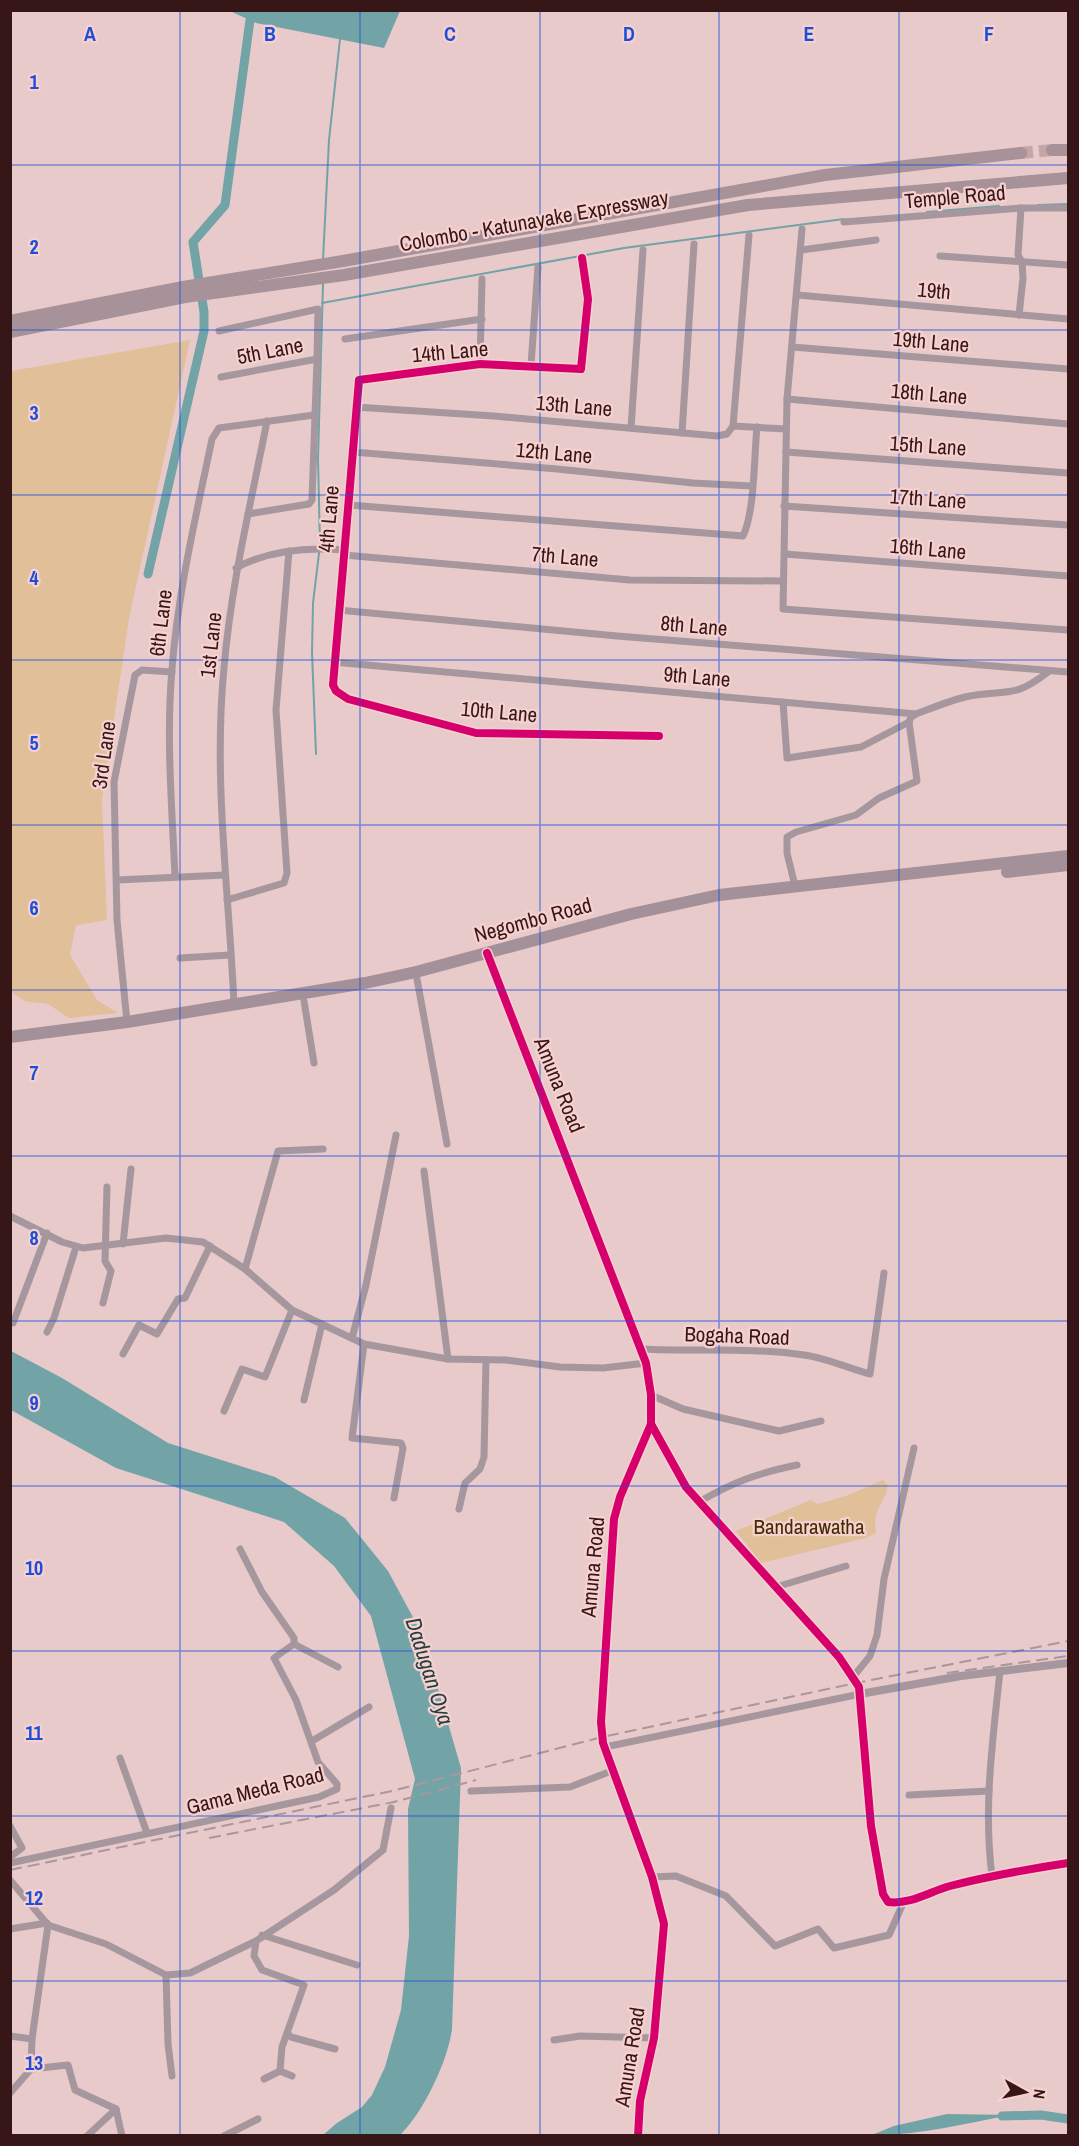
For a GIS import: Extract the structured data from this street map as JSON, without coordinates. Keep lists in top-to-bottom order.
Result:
{
  "streets": {
    "highway": ["Colombo - Katunayake Expressway", "Negombo Road"],
    "street": [
      "Temple Road",
      "19th",
      "19th Lane",
      "5th Lane",
      "14th Lane",
      "18th Lane",
      "13th Lane",
      "15th Lane",
      "12th Lane",
      "17th Lane",
      "4th Lane",
      "16th Lane",
      "7th Lane",
      "6th Lane",
      "8th Lane",
      "1st Lane",
      "9th Lane",
      "10th Lane",
      "3rd Lane",
      "Amuna Road",
      "Bogaha Road",
      "Gama Meda Road"
    ]
  },
  "crossings": [
    ["14th Lane", "4th Lane"],
    ["13th Lane", "4th Lane"],
    ["12th Lane", "4th Lane"],
    ["4th Lane", "7th Lane"],
    ["4th Lane", "8th Lane"],
    ["4th Lane", "9th Lane"],
    ["4th Lane", "10th Lane"],
    ["7th Lane", "1st Lane"],
    ["6th Lane", "1st Lane"],
    ["6th Lane", "3rd Lane"],
    ["8th Lane", "9th Lane"],
    ["1st Lane", "Negombo Road"],
    ["9th Lane", "10th Lane"],
    ["Negombo Road", "Amuna Road"],
    ["Amuna Road", "Bogaha Road"]
  ],
  "water": ["Dadugan Oya"],
  "parks": ["Bandarawatha"],
  "north": "right",
  "grid": {
    "columns": [
      "A",
      "B",
      "C",
      "D",
      "E",
      "F"
    ],
    "rows": [
      "1",
      "2",
      "3",
      "4",
      "5",
      "6",
      "7",
      "8",
      "9",
      "10",
      "11",
      "12",
      "13"
    ]
  }
}
